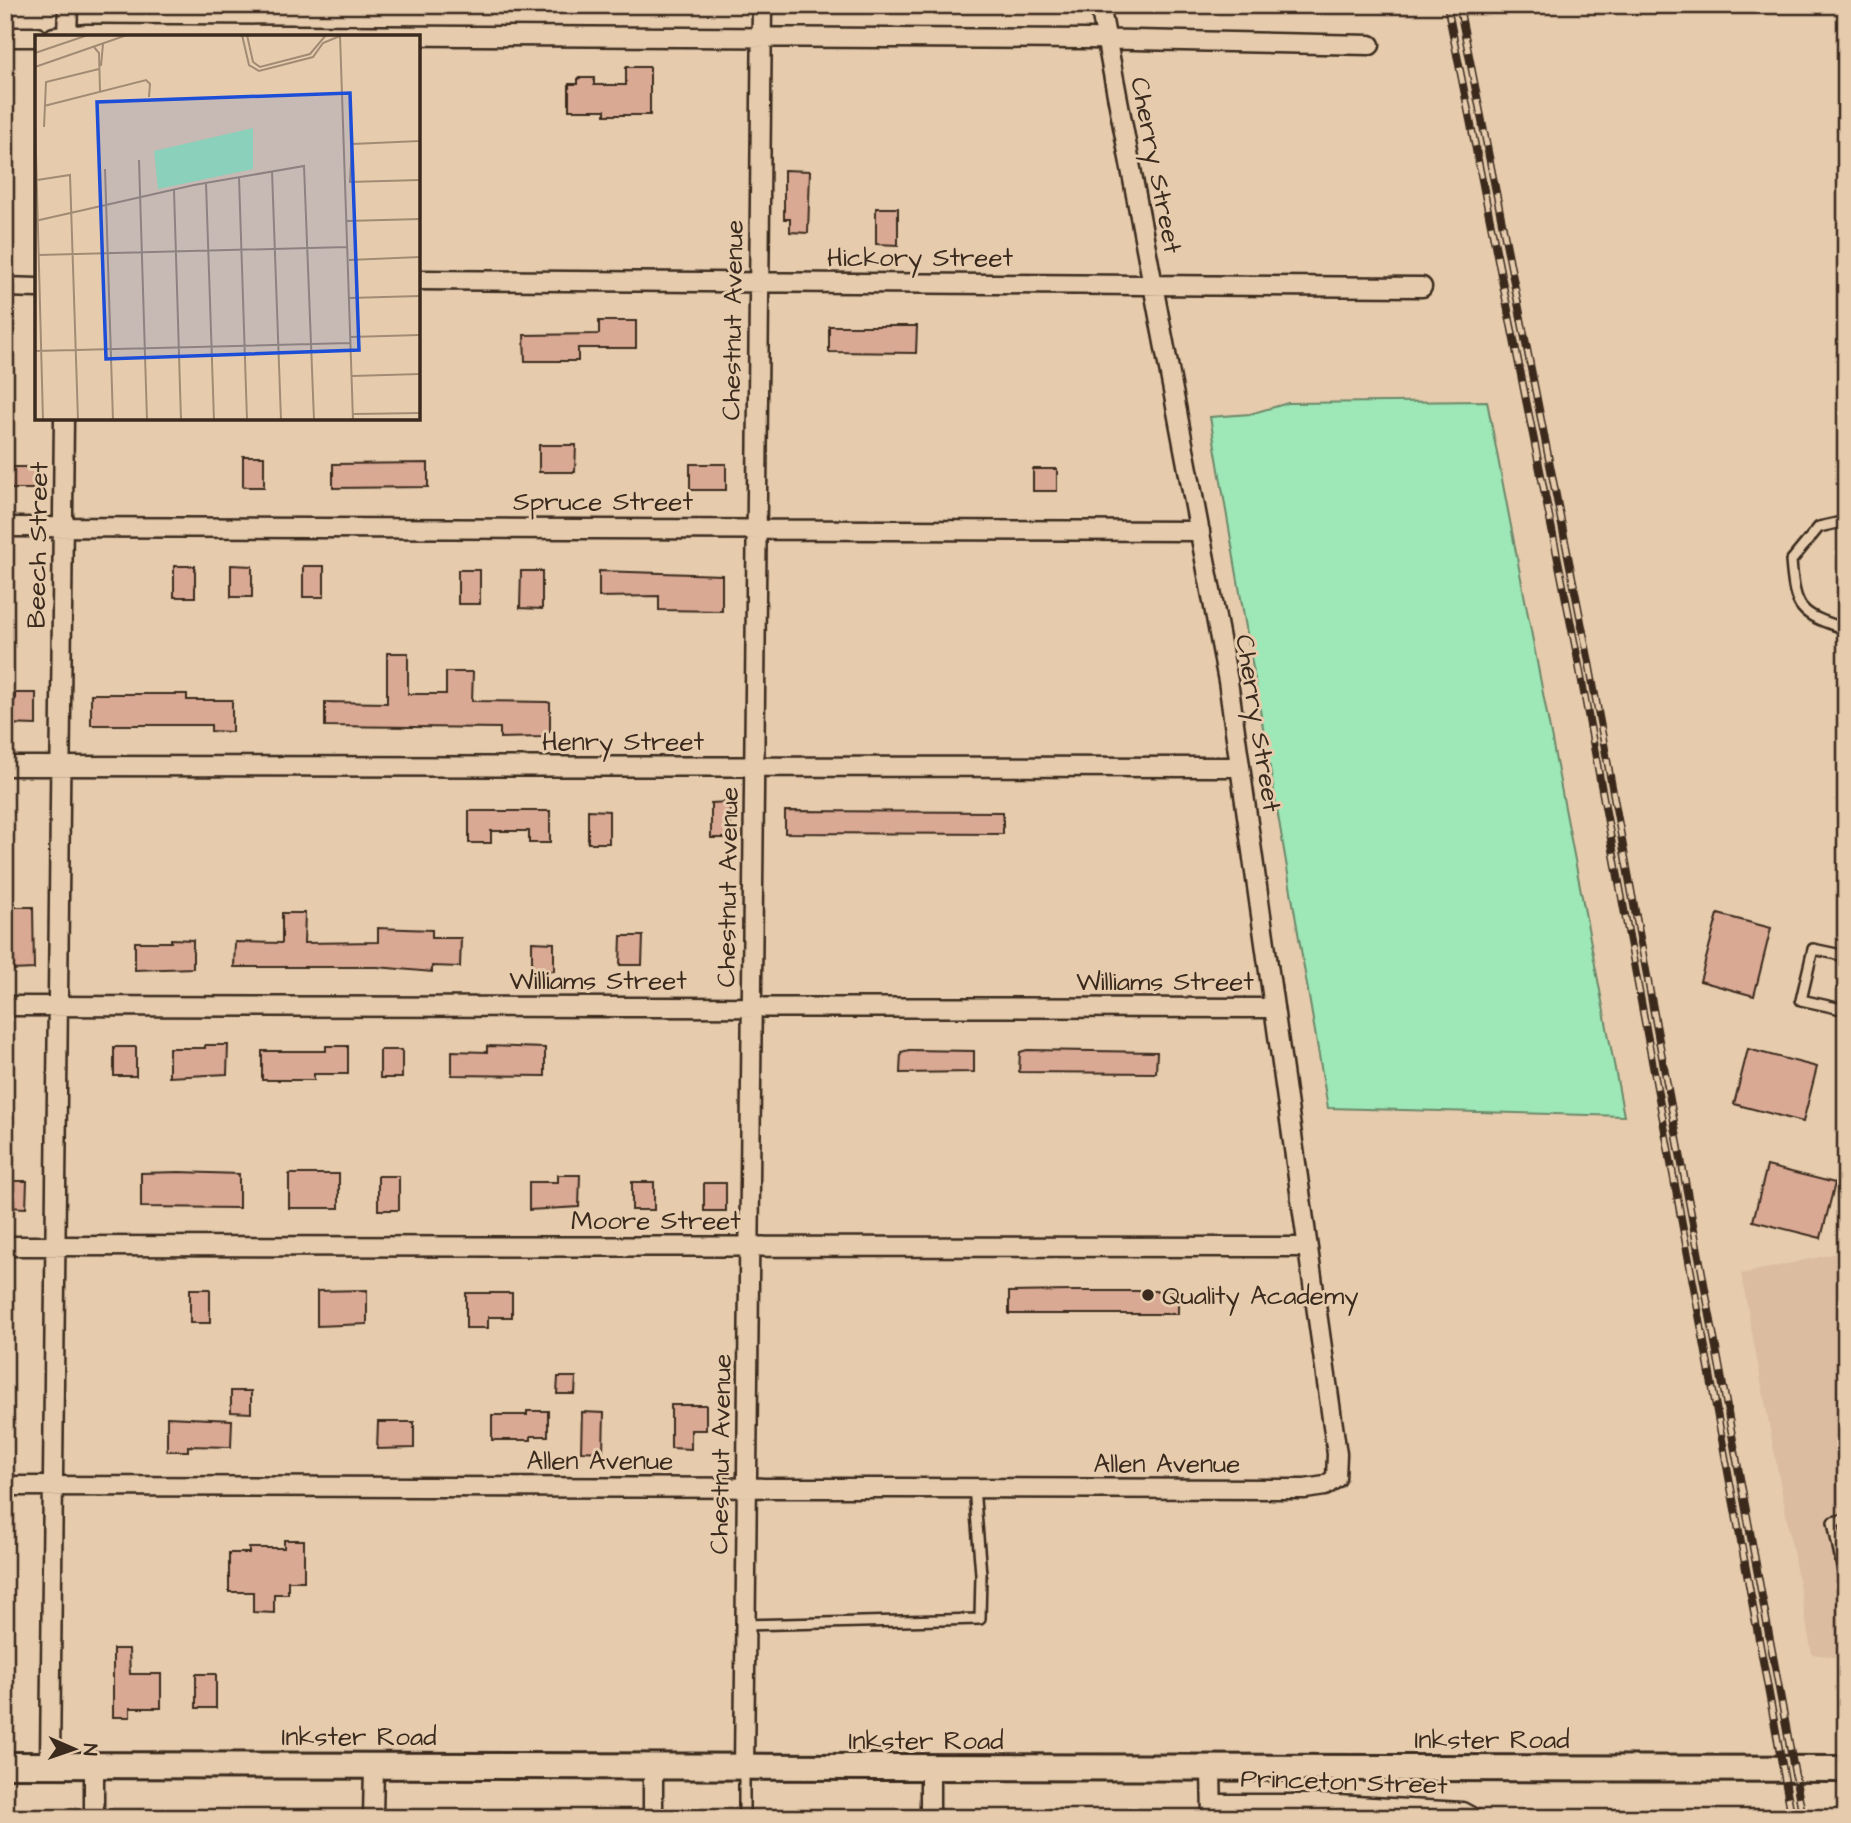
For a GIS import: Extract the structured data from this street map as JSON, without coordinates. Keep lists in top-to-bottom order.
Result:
{
  "streets": {
    "main road": ["Inkster Road"],
    "street": [
      "Cherry Street",
      "Hickory Street",
      "Chestnut Avenue",
      "Spruce Street",
      "Beech Street",
      "Henry Street",
      "Williams Street",
      "Moore Street",
      "Allen Avenue",
      "Princeton Street"
    ]
  },
  "crossings": [
    ["Cherry Street", "Hickory Street"],
    ["Cherry Street", "Spruce Street"],
    ["Cherry Street", "Henry Street"],
    ["Cherry Street", "Williams Street"],
    ["Cherry Street", "Moore Street"],
    ["Cherry Street", "Allen Avenue"],
    ["Hickory Street", "Chestnut Avenue"],
    ["Chestnut Avenue", "Spruce Street"],
    ["Chestnut Avenue", "Henry Street"],
    ["Chestnut Avenue", "Williams Street"],
    ["Chestnut Avenue", "Moore Street"],
    ["Chestnut Avenue", "Allen Avenue"],
    ["Chestnut Avenue", "Inkster Road"],
    ["Spruce Street", "Beech Street"],
    ["Beech Street", "Henry Street"],
    ["Beech Street", "Williams Street"],
    ["Beech Street", "Moore Street"],
    ["Beech Street", "Allen Avenue"],
    ["Beech Street", "Inkster Road"]
  ],
  "places": ["Quality Academy"],
  "north": "right"
}
